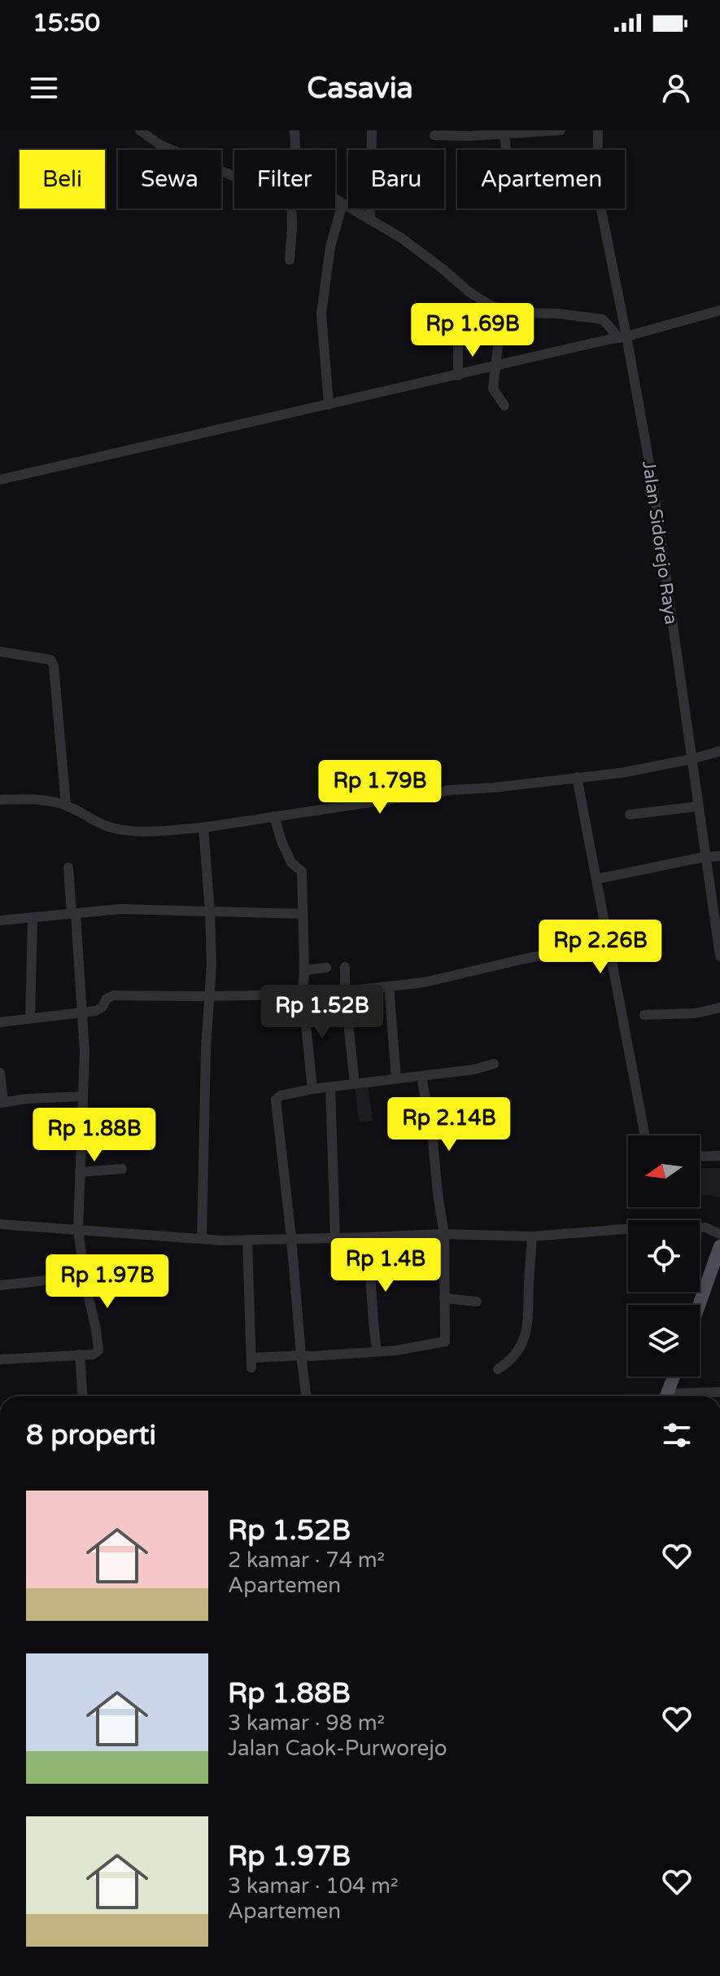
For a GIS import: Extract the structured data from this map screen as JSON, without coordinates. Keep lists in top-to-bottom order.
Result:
{
  "streets": {
    "street": ["Jalan Sidorejo Raya"]
  },
  "north": "left",
  "page": {
    "status": "15:50",
    "header": "Casavia",
    "chip": [
      "Beli",
      "Sewa",
      "Filter",
      "Baru",
      "Apartemen"
    ],
    "price": [
      "Rp 1.69B",
      "Rp 1.79B",
      "Rp 2.26B",
      "Rp 1.52B",
      "Rp 2.14B",
      "Rp 1.88B",
      "Rp 1.4B",
      "Rp 1.97B"
    ],
    "heading": "8 properti",
    "list": [
      {
        "name": "Rp 1.52B",
        "note": "2 kamar · 74 m² · Apartemen"
      },
      {
        "name": "Rp 1.88B",
        "note": "3 kamar · 98 m² · Jalan Caok-Purworejo"
      },
      {
        "name": "Rp 1.97B",
        "note": "3 kamar · 104 m² · Apartemen"
      }
    ]
  }
}
